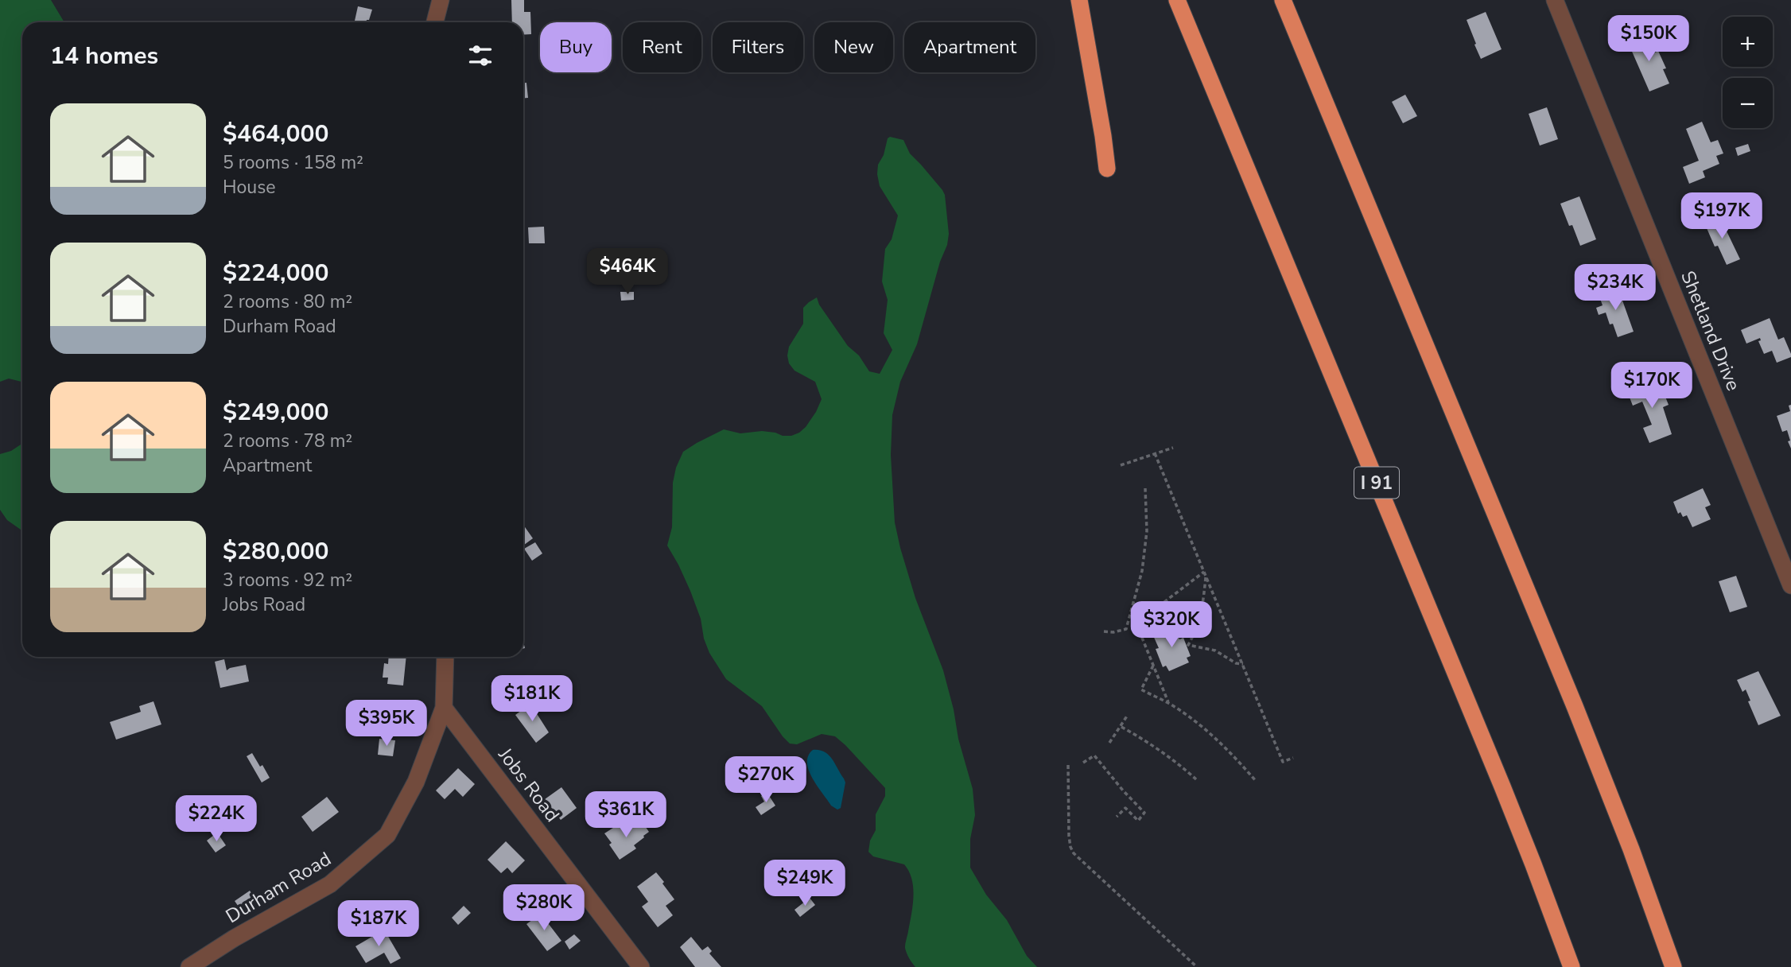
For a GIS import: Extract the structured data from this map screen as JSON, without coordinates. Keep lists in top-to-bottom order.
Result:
{
  "streets": {
    "highway": ["I 91"],
    "street": ["Shetland Drive", "Jobs Road", "Durham Road"]
  },
  "crossings": [
    ["Jobs Road", "Durham Road"]
  ],
  "page": {
    "price": [
      "$150K",
      "$197K",
      "$464K",
      "$234K",
      "$170K",
      "$320K",
      "$181K",
      "$395K",
      "$270K",
      "$361K",
      "$224K",
      "$249K",
      "$280K",
      "$187K"
    ],
    "map_buttons": ["+", "−"],
    "chip": [
      "Buy",
      "Rent",
      "Filters",
      "New",
      "Apartment"
    ],
    "heading": "14 homes",
    "list": [
      {
        "name": "$464,000",
        "note": "5 rooms · 158 m² · House"
      },
      {
        "name": "$224,000",
        "note": "2 rooms · 80 m² · Durham Road"
      },
      {
        "name": "$249,000",
        "note": "2 rooms · 78 m² · Apartment"
      },
      {
        "name": "$280,000",
        "note": "3 rooms · 92 m² · Jobs Road"
      }
    ]
  }
}
